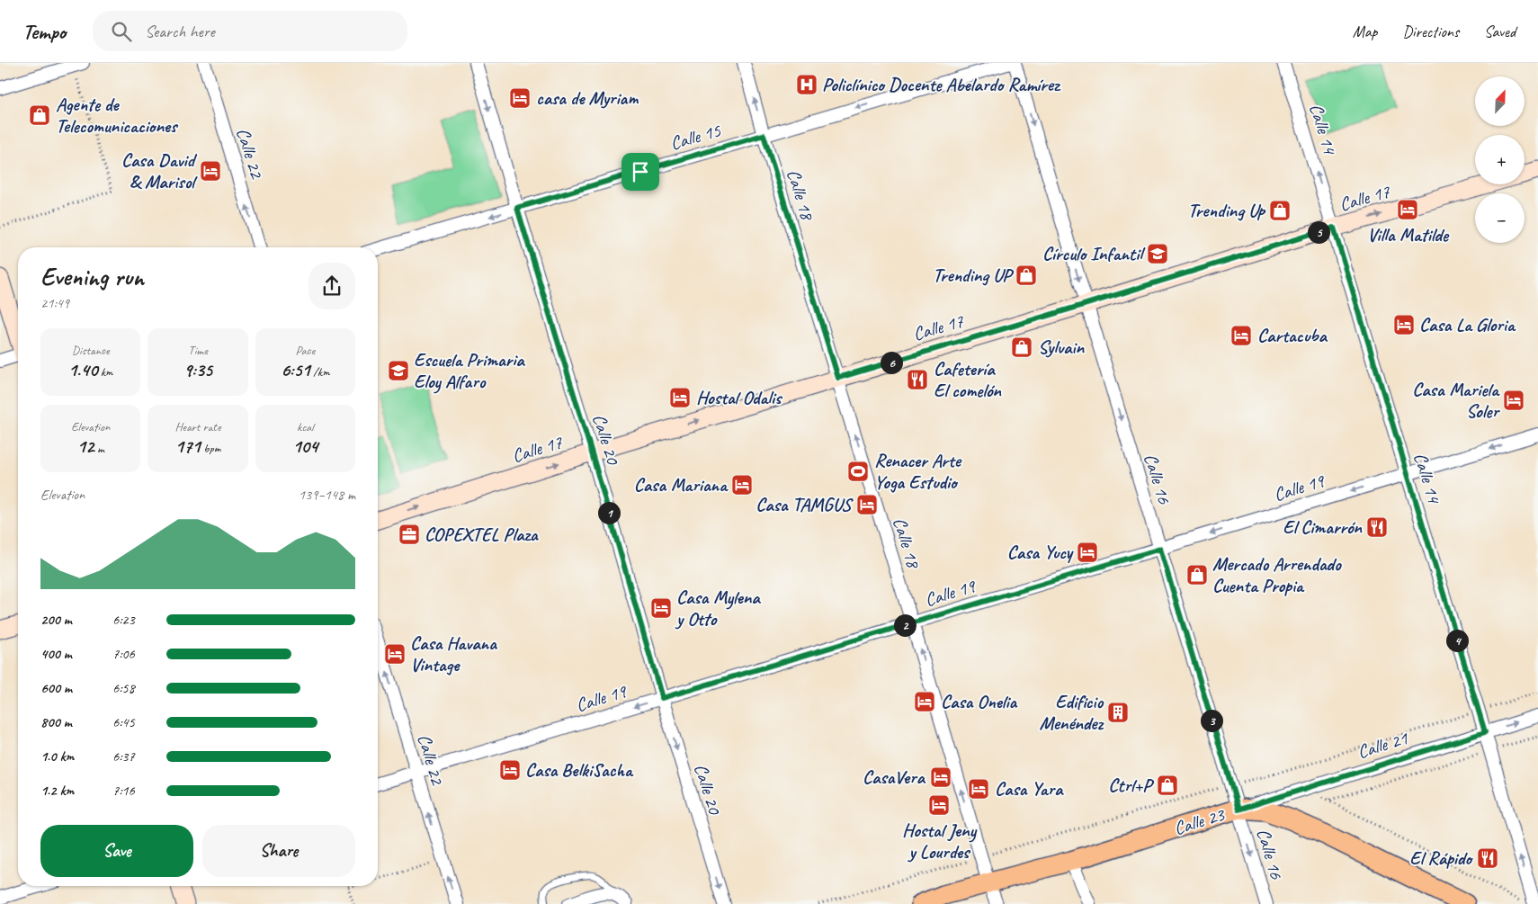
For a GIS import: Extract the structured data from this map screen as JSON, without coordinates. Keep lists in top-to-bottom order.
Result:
{
  "streets": {
    "main road": ["Calle 23"],
    "street": [
      "Calle 14",
      "Calle 15",
      "Calle 22",
      "Calle 18",
      "Calle 17",
      "Calle 20",
      "Calle 16",
      "Calle 19",
      "Calle 21"
    ]
  },
  "crossings": [
    ["Calle 14", "Calle 17"],
    ["Calle 14", "Calle 19"],
    ["Calle 14", "Calle 21"],
    ["Calle 15", "Calle 18"],
    ["Calle 15", "Calle 20"],
    ["Calle 22", "Calle 19"],
    ["Calle 18", "Calle 17"],
    ["Calle 18", "Calle 19"],
    ["Calle 18", "Calle 23"],
    ["Calle 17", "Calle 20"],
    ["Calle 17", "Calle 16"],
    ["Calle 20", "Calle 19"],
    ["Calle 16", "Calle 19"],
    ["Calle 16", "Calle 21"],
    ["Calle 16", "Calle 23"],
    ["Calle 21", "Calle 23"]
  ],
  "one_way": [
    "Calle 14",
    "Calle 15",
    "Calle 22",
    "Calle 18",
    "Calle 17",
    "Calle 20",
    "Calle 16",
    "Calle 19"
  ],
  "places": {
    "hospital": ["Policlínico Docente Abelardo Ramírez"],
    "hotel": [
      "casa de Myriam",
      "Casa David & Marisol",
      "Villa Matilde",
      "Casa La Gloria",
      "Cartacuba",
      "Hostal Odalis",
      "Casa Mariela Soler",
      "Casa Mariana",
      "Casa TAMGUS",
      "Casa Yucy",
      "Casa Mylena y Otto",
      "Casa Havana Vintage",
      "Casa Onelia",
      "Casa BelkiSacha",
      "CasaVera",
      "Casa Yara",
      "Hostal Jeny y Lourdes"
    ],
    "shop": [
      "Agente de Telecomunicaciones",
      "Trending Up",
      "Trending UP",
      "Sylvain",
      "Mercado Arrendado Cuenta Propia",
      "Ctrl+P"
    ],
    "school or university": ["Círculo Infantil", "Escuela Primaria Eloy Alfaro"],
    "restaurant": ["Cafetería El comelón", "El Cimarrón", "El Rápido"],
    "sports": ["Renacer Arte Yoga Estudio"],
    "office": ["COPEXTEL Plaza"],
    "building": ["Edificio Menéndez"]
  },
  "north": "top right",
  "page": {
    "header": "Tempo",
    "search": "Search here",
    "nav": ["Map", "Directions", "Saved"],
    "map_buttons": ["+", "−"],
    "pins": [
      "5",
      "6",
      "1",
      "2",
      "4",
      "3"
    ],
    "heading": ["Evening run", "21:49"],
    "stats": [
      ["Distance", "1.40 km"],
      ["Time", "9:35"],
      ["Pace", "6:51 /km"],
      ["Elevation", "12 m"],
      ["Heart rate", "171 bpm"],
      ["kcal", "104"]
    ],
    "chart": ["Elevation", "139–148 m"],
    "list": [
      {
        "name": "200 m",
        "note": "6:23"
      },
      {
        "name": "400 m",
        "note": "7:06"
      },
      {
        "name": "600 m",
        "note": "6:58"
      },
      {
        "name": "800 m",
        "note": "6:45"
      },
      {
        "name": "1.0 km",
        "note": "6:37"
      },
      {
        "name": "1.2 km",
        "note": "7:16"
      }
    ],
    "buttons": ["Save", "Share"]
  }
}
